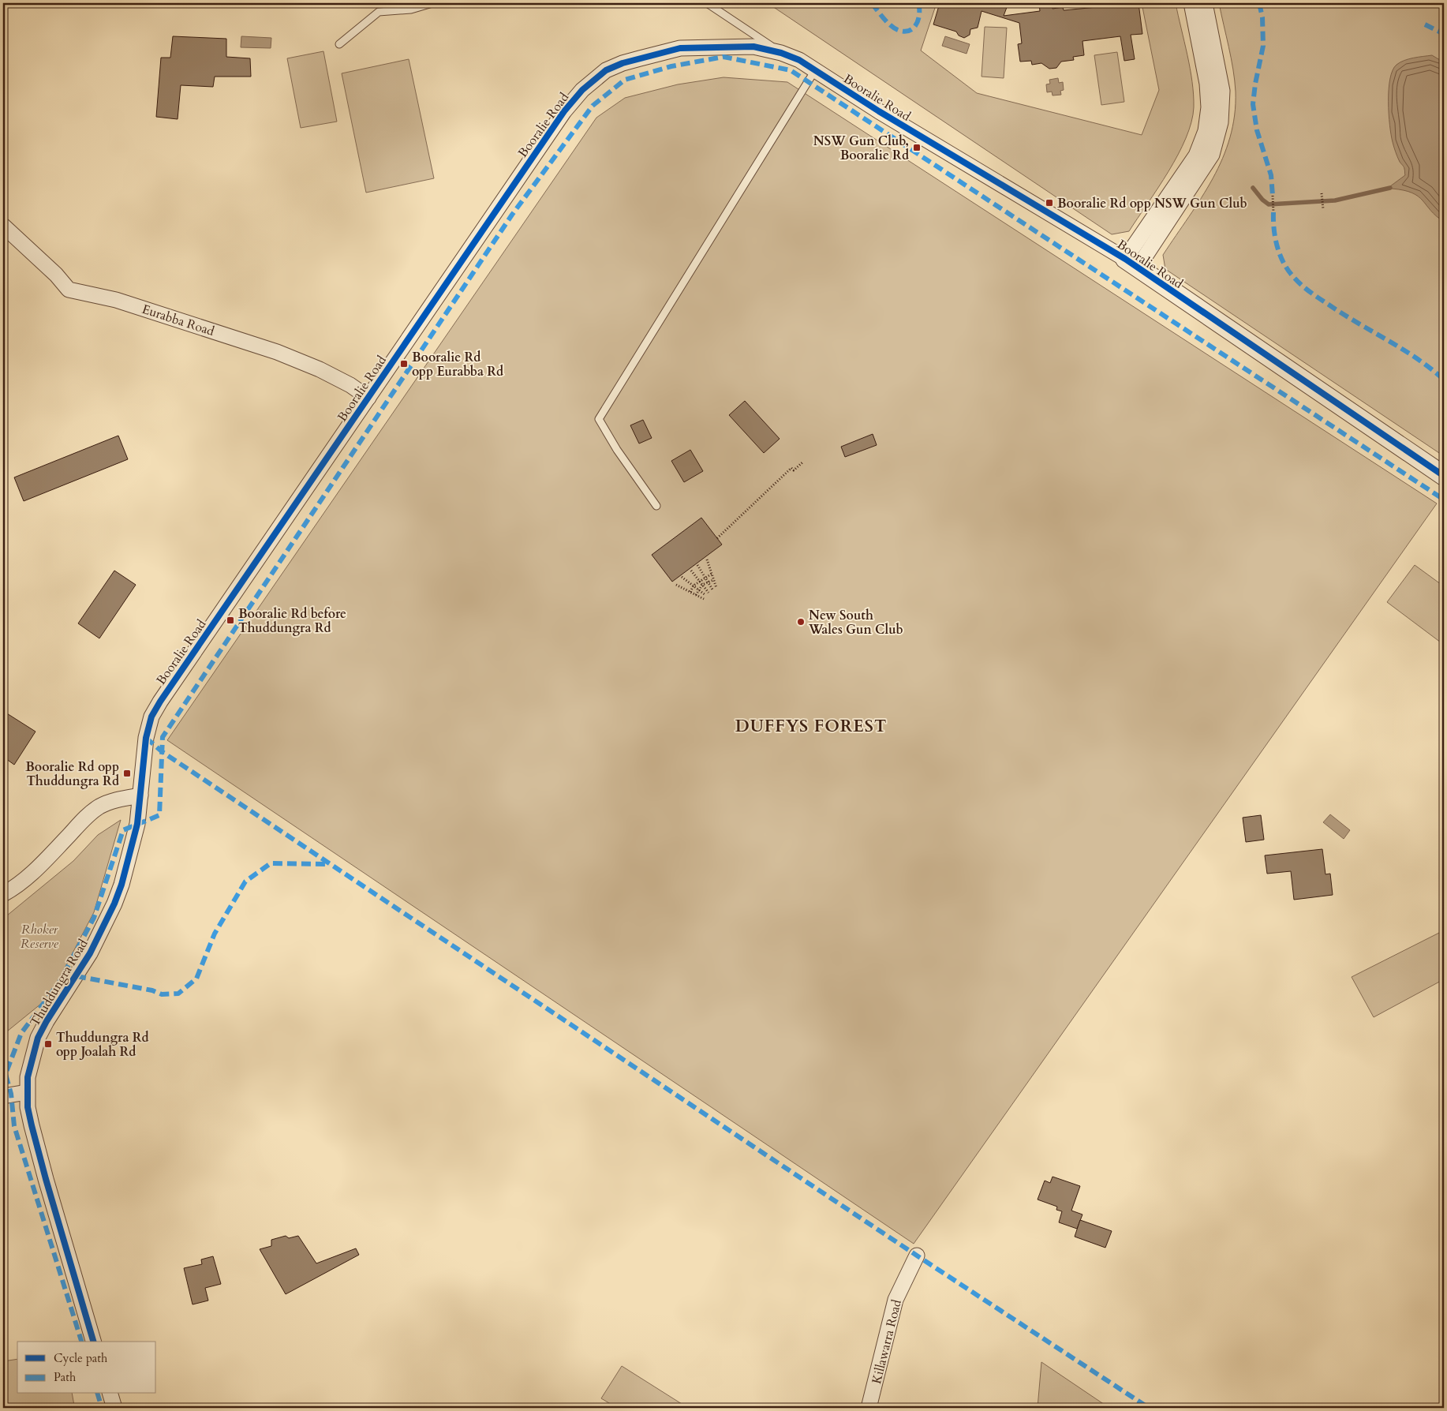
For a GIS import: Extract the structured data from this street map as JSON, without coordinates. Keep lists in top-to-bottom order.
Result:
{
  "streets": {
    "street": [
      "Booralie Road",
      "Eurabba Road",
      "Thuddungra Road",
      "Killawarra Road"
    ]
  },
  "crossings": [
    ["Booralie Road", "Eurabba Road"],
    ["Booralie Road", "Thuddungra Road"]
  ],
  "districts": ["DUFFYS FOREST"],
  "parks": ["Rhoker Reserve"],
  "places": {
    "transit": [
      "NSW Gun Club, Booralie Rd",
      "Booralie Rd opp NSW Gun Club",
      "Booralie Rd opp Eurabba Rd",
      "Booralie Rd before Thuddungra Rd",
      "Booralie Rd opp Thuddungra Rd",
      "Thuddungra Rd opp Joalah Rd"
    ],
    "other": ["New South Wales Gun Club"]
  },
  "legend": ["Cycle path", "Path"]
}
